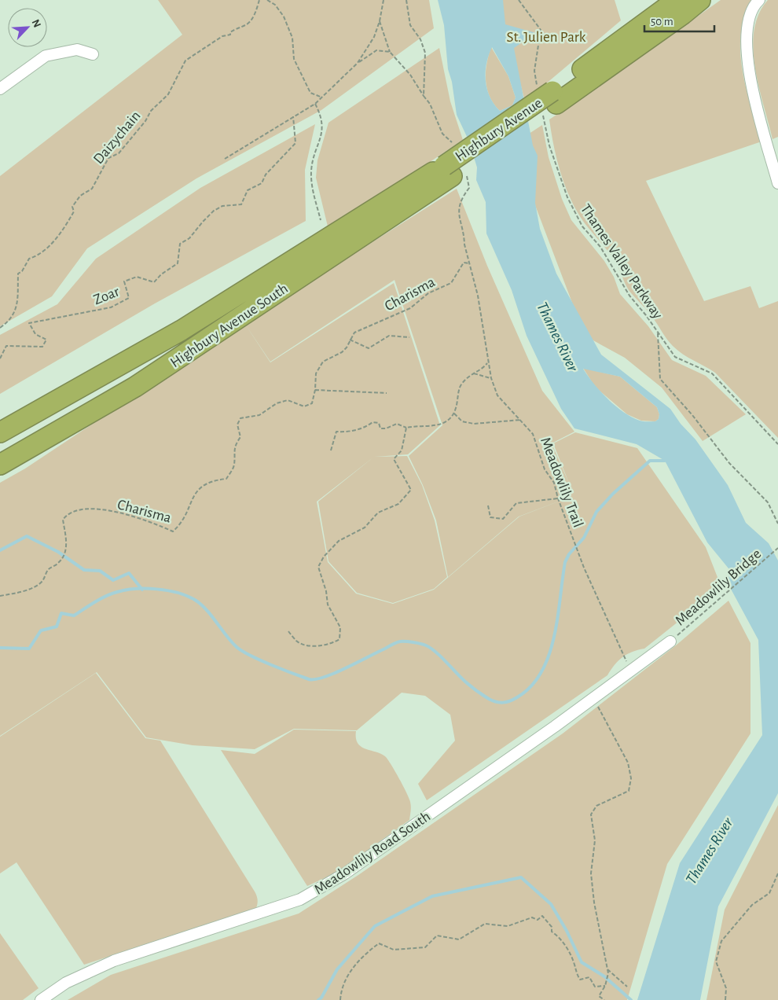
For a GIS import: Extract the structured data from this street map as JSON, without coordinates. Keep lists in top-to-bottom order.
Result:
{
  "streets": {
    "highway": ["Highbury Avenue", "Highbury Avenue South"],
    "street": ["Meadowlily Road South"],
    "path": [
      "Daizychain",
      "Thames Valley Parkway",
      "Charisma",
      "Zoar",
      "Meadowlily Trail",
      "Meadowlily Bridge"
    ]
  },
  "crossings": [
    ["Highbury Avenue", "Thames Valley Parkway"],
    ["Highbury Avenue", "Highbury Avenue South"],
    ["Highbury Avenue", "Meadowlily Trail"],
    ["Charisma", "Meadowlily Trail"],
    ["Highbury Avenue South", "Meadowlily Trail"],
    ["Meadowlily Trail", "Meadowlily Road South"],
    ["Meadowlily Bridge", "Meadowlily Road South"]
  ],
  "water": ["Thames River"],
  "parks": ["St. Julien Park"],
  "scale_bar": "50 m",
  "north": "top right"
}
